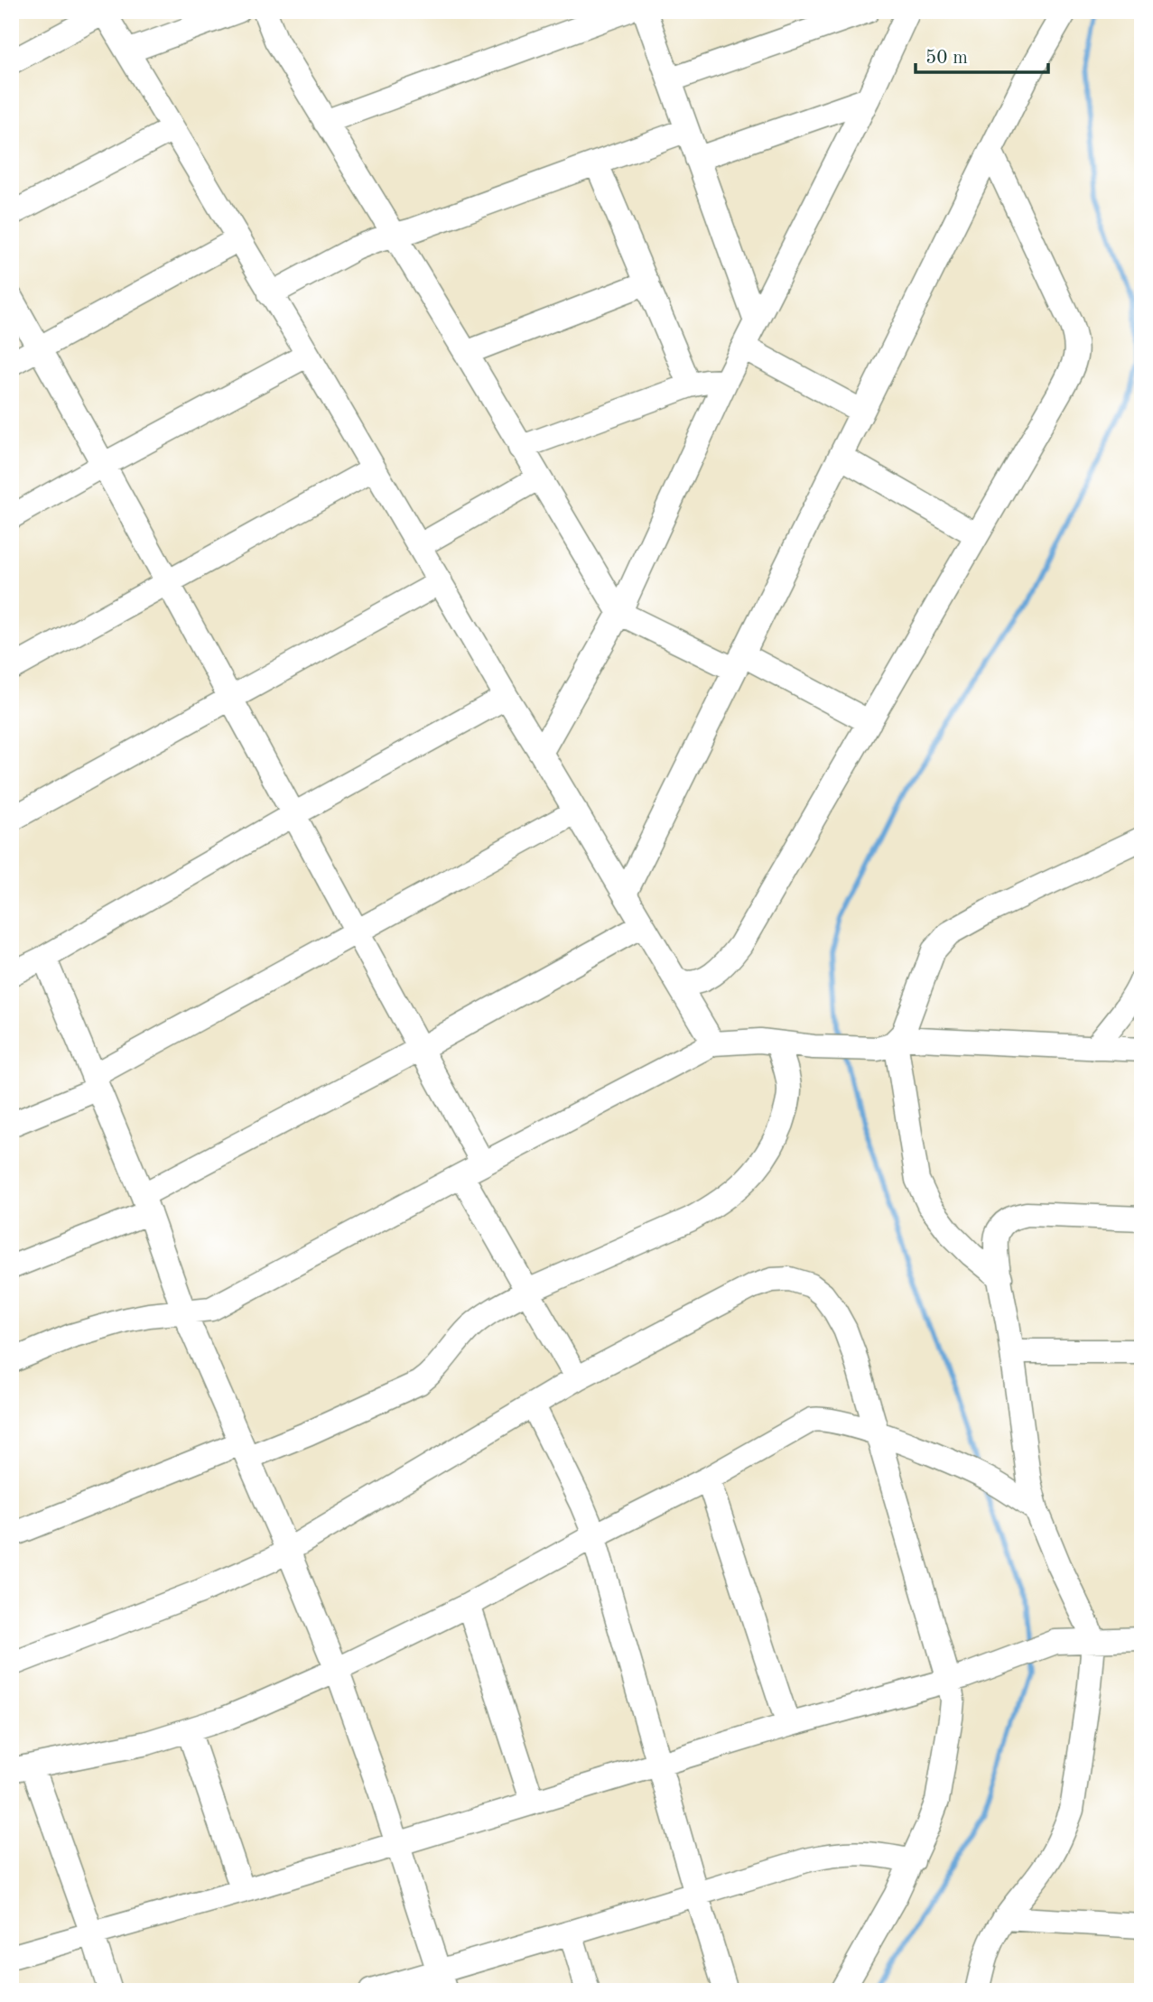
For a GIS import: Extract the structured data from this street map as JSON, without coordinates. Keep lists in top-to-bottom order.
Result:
{
  "scale_bar": "50 m"
}
